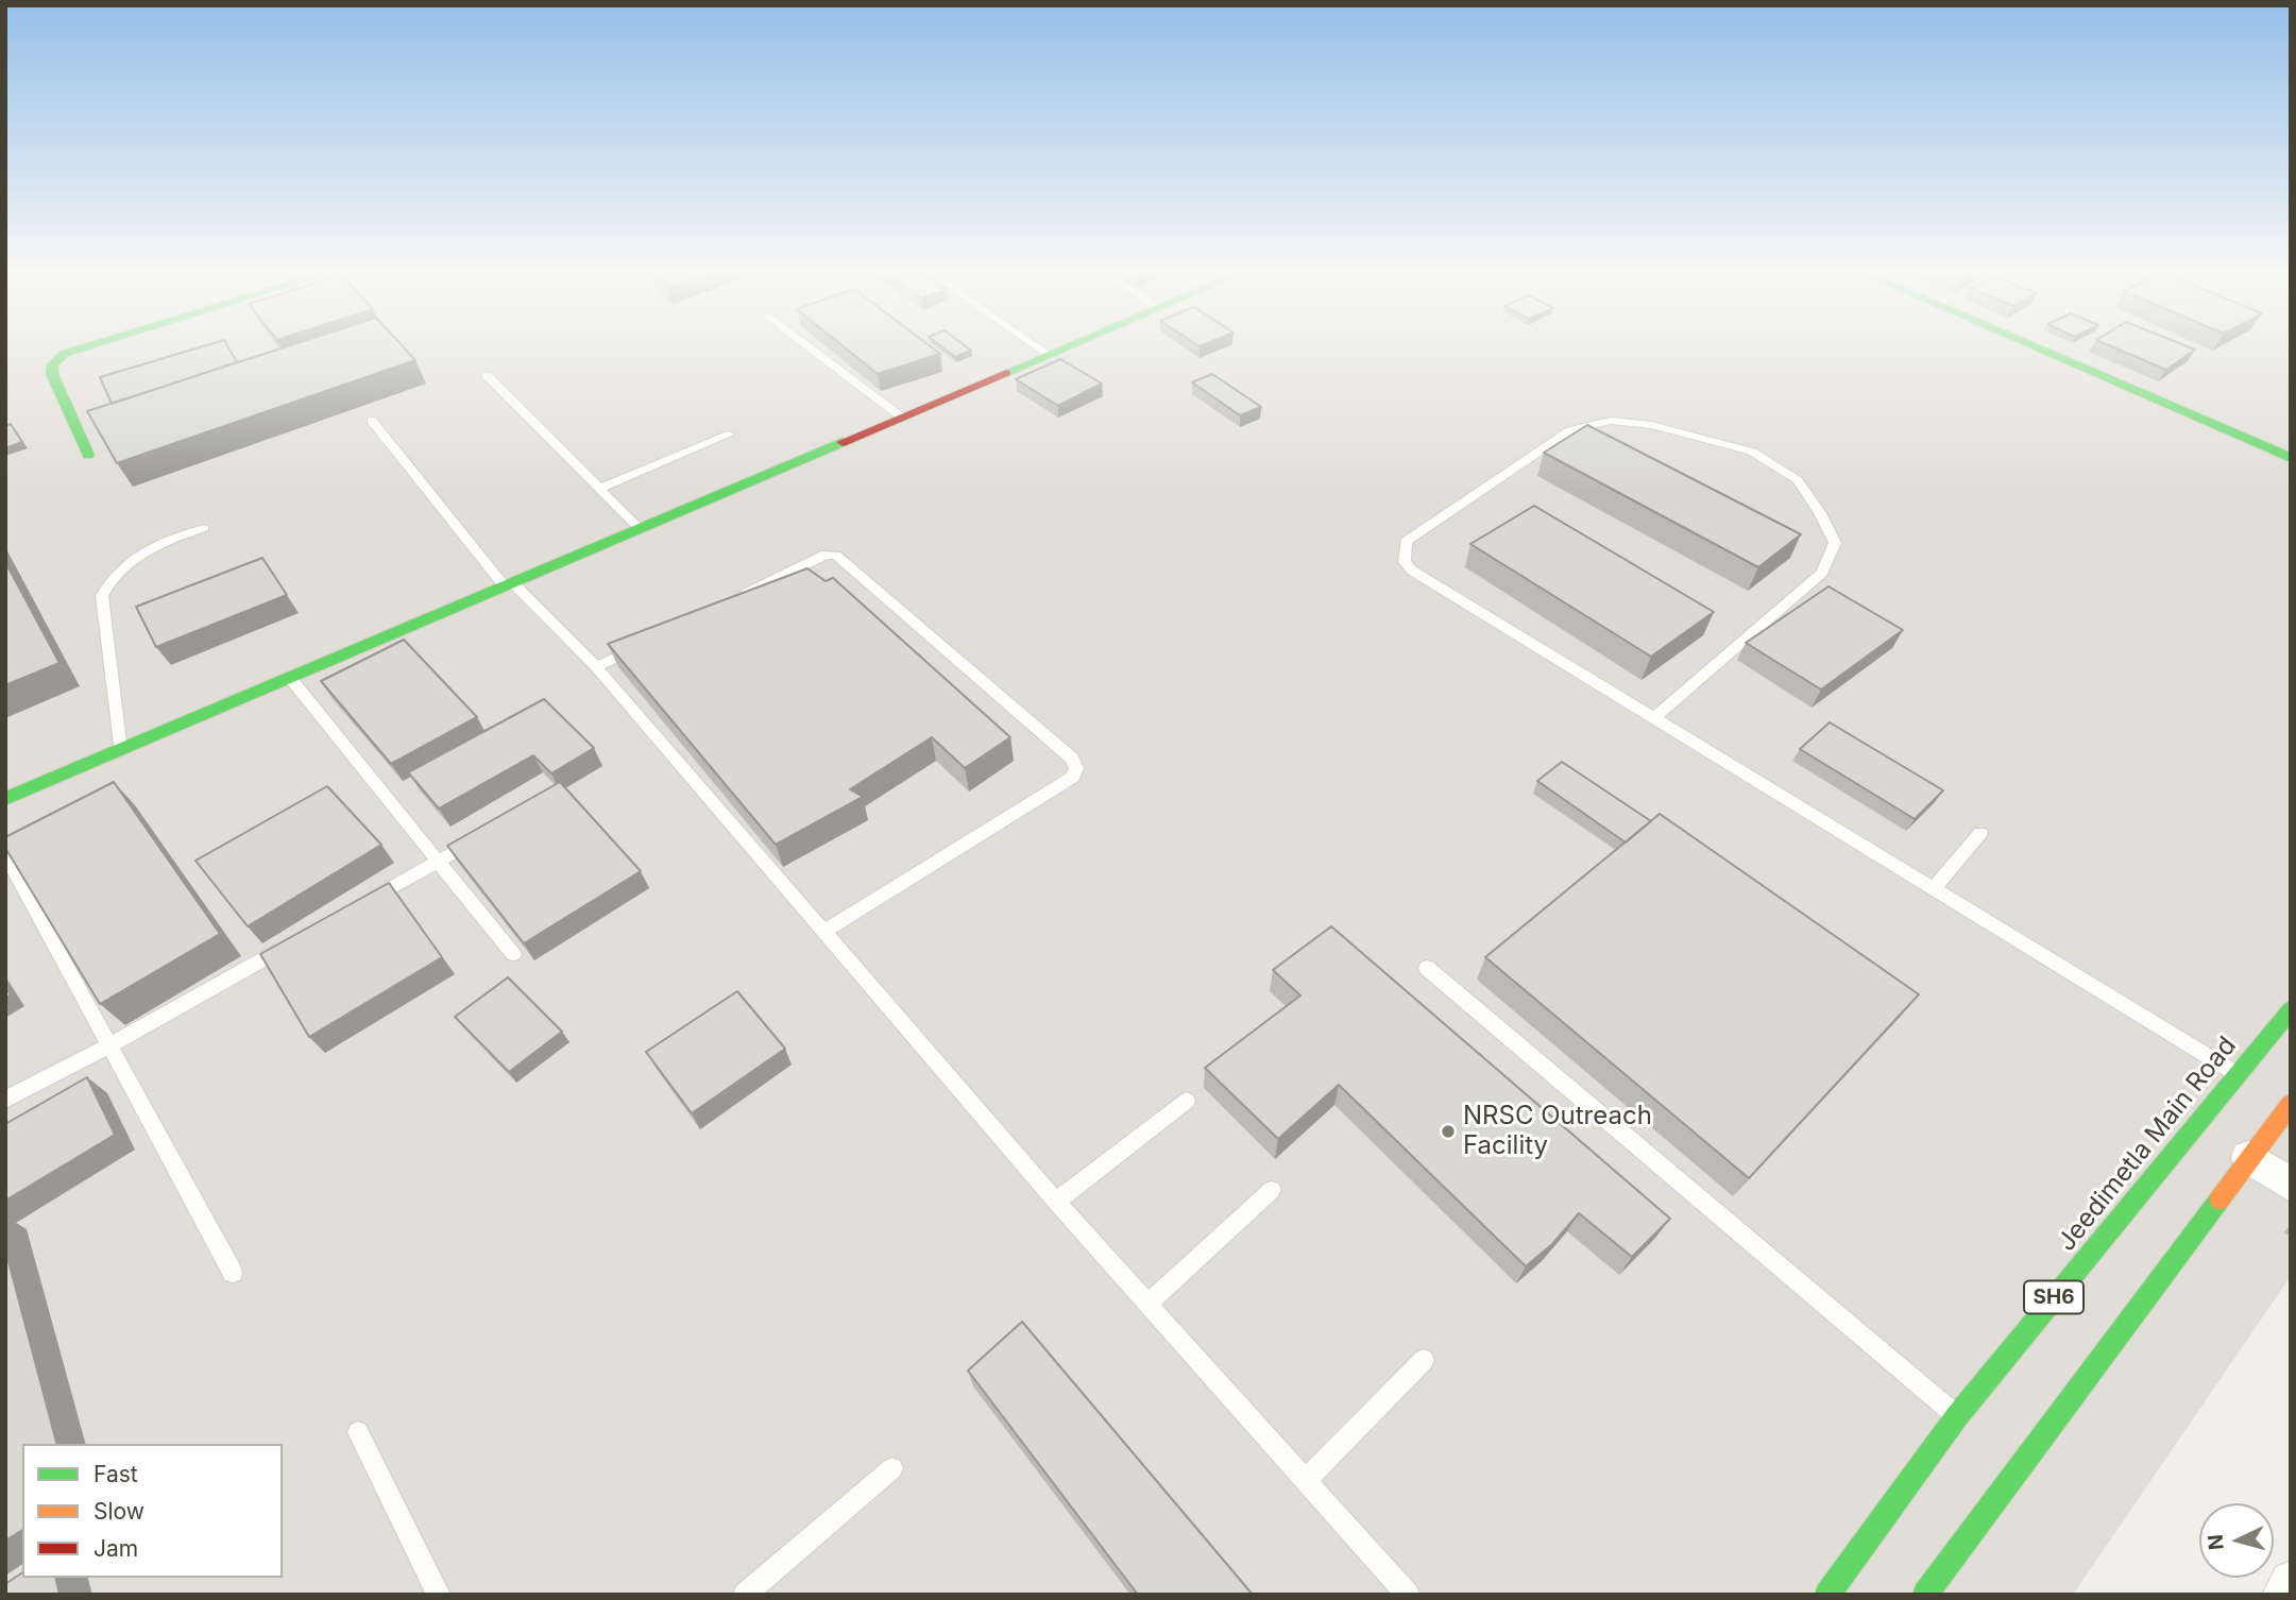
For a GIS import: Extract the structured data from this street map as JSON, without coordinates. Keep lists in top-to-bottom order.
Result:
{
  "streets": {
    "street": ["Jeedimetla Main Road", "SH6"]
  },
  "places": ["NRSC Outreach Facility"],
  "legend": ["Fast", "Slow", "Jam"],
  "north": "left"
}
